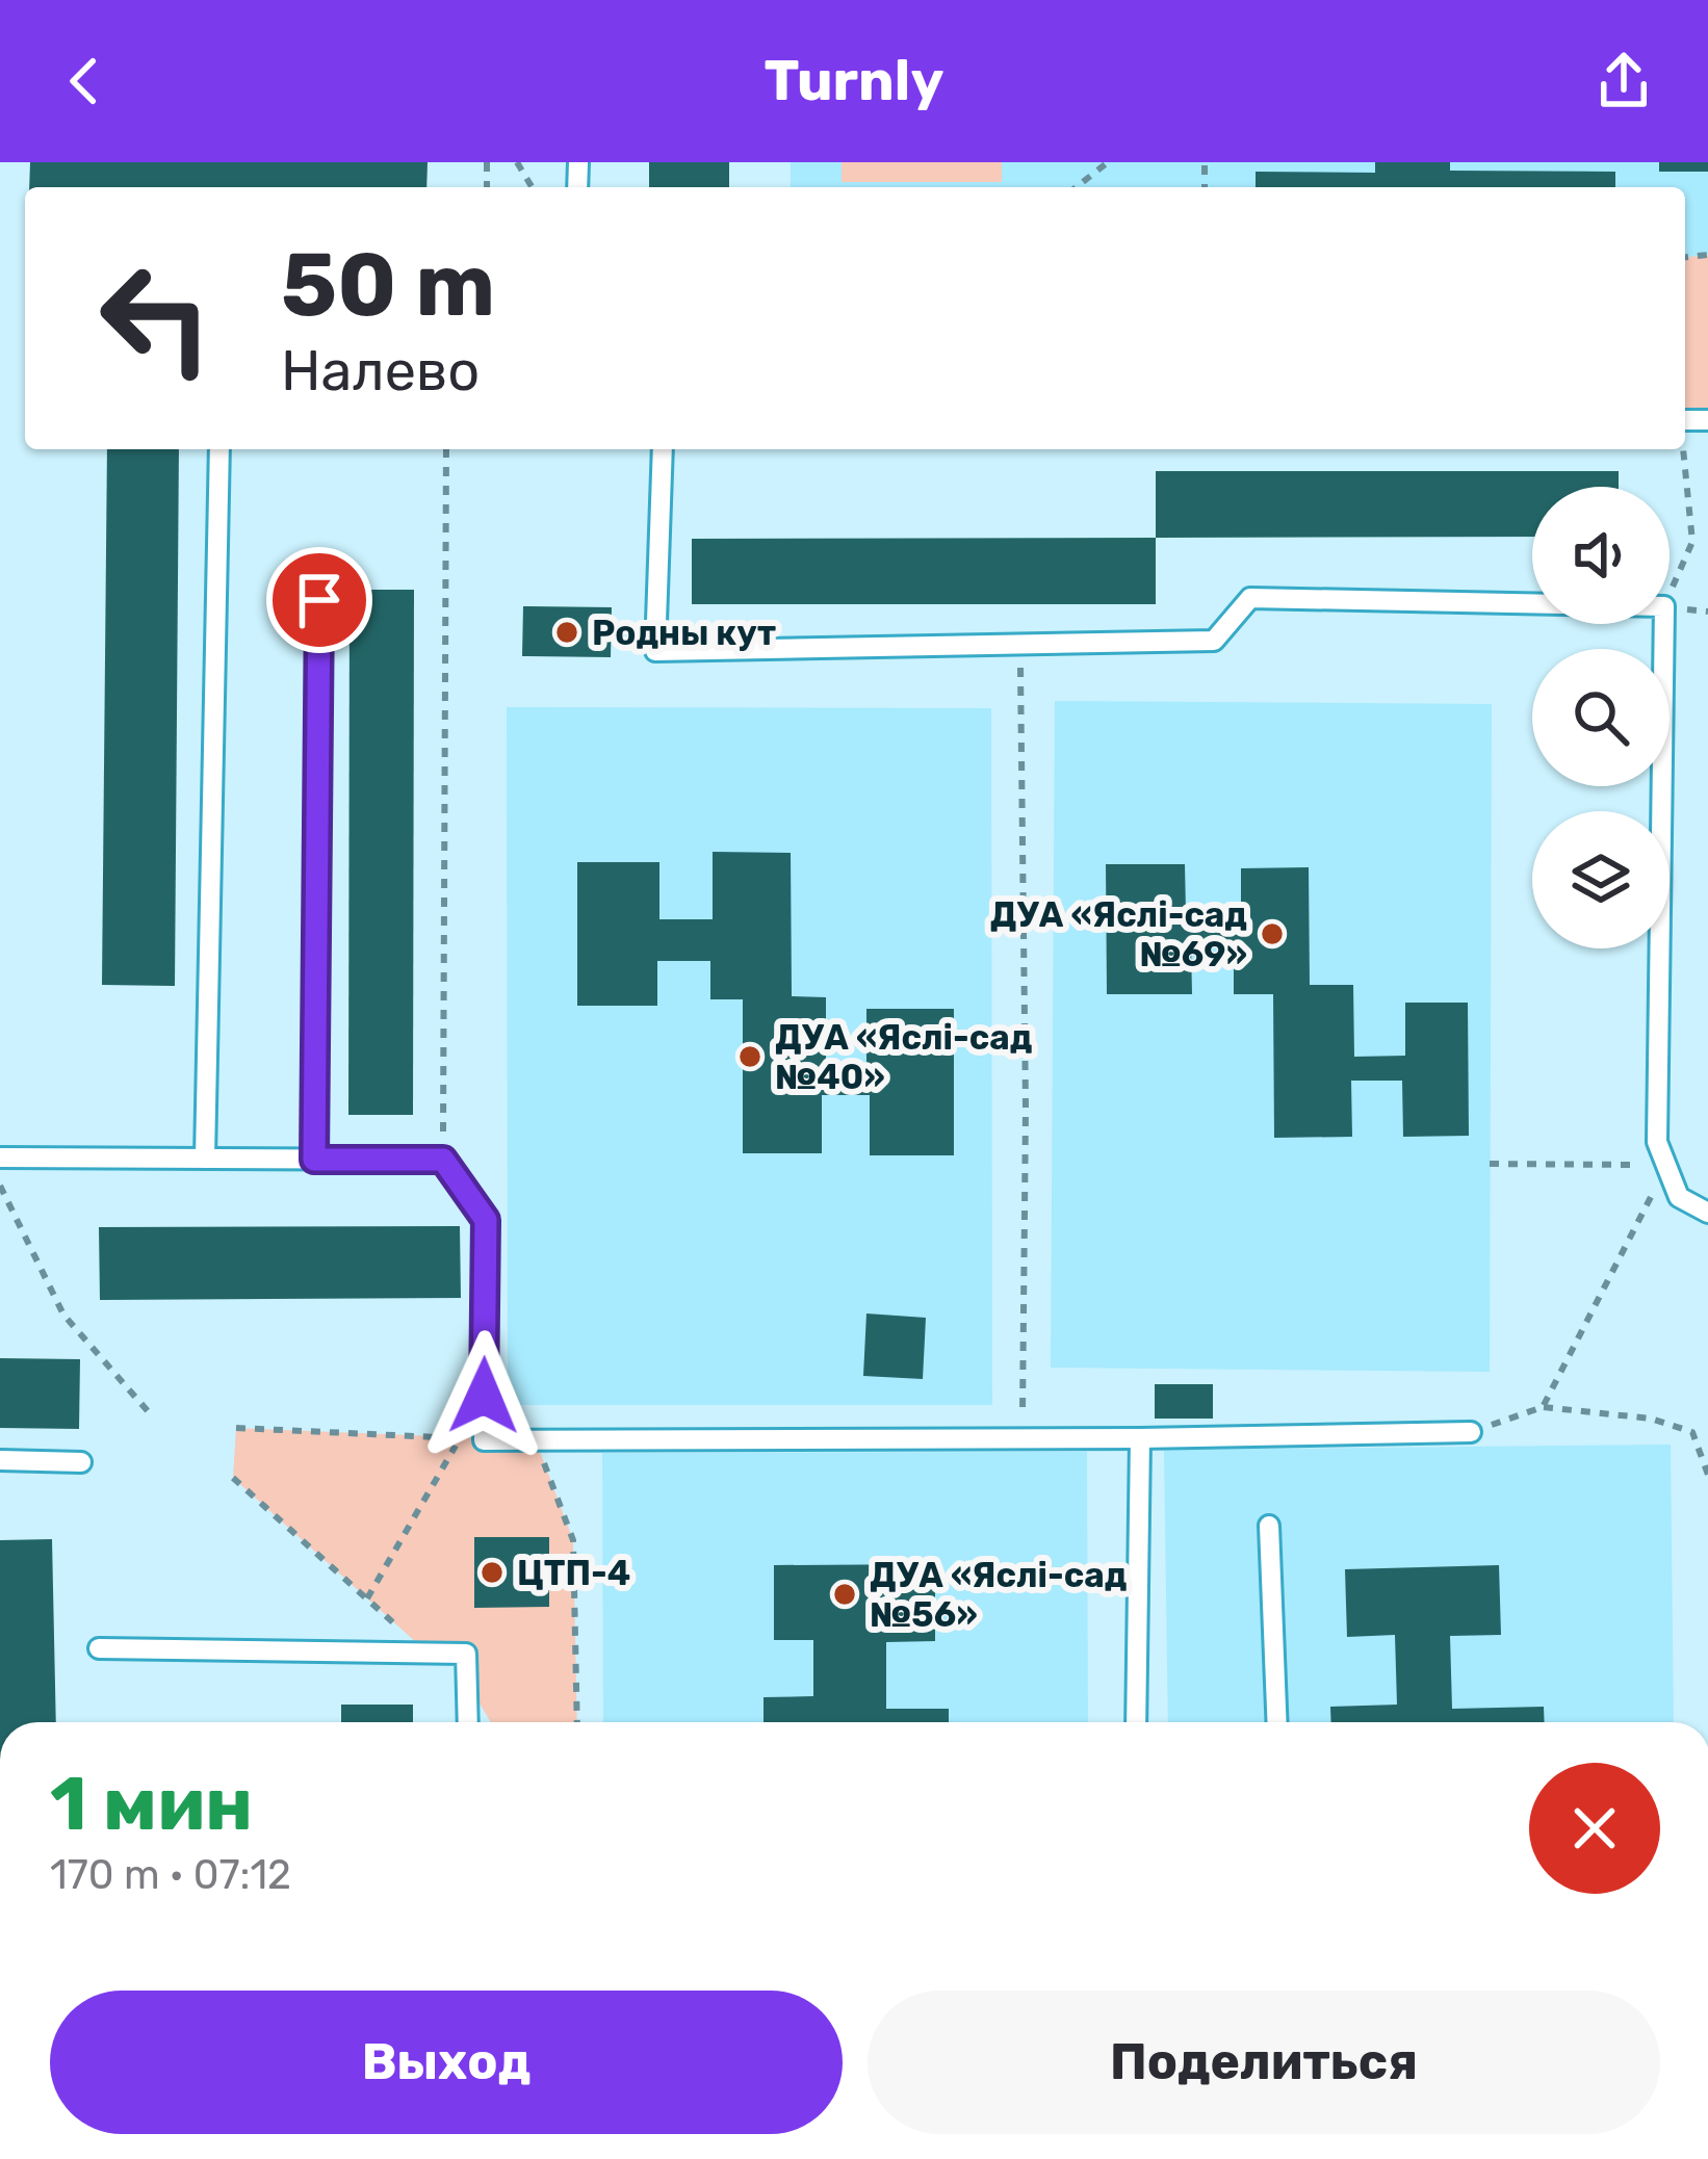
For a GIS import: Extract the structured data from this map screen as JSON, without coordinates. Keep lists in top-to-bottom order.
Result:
{
  "places": [
    "Родны кут",
    "ДУА «Яслі-сад №69»",
    "ДУА «Яслі-сад №40»",
    "ЦТП-4",
    "ДУА «Яслі-сад №56»"
  ],
  "page": {
    "header": "Turnly",
    "turn": ["50 m", "Налево"],
    "heading": ["1 мин", "170 m · 07:12"],
    "buttons": ["Выход", "Поделиться"]
  }
}
